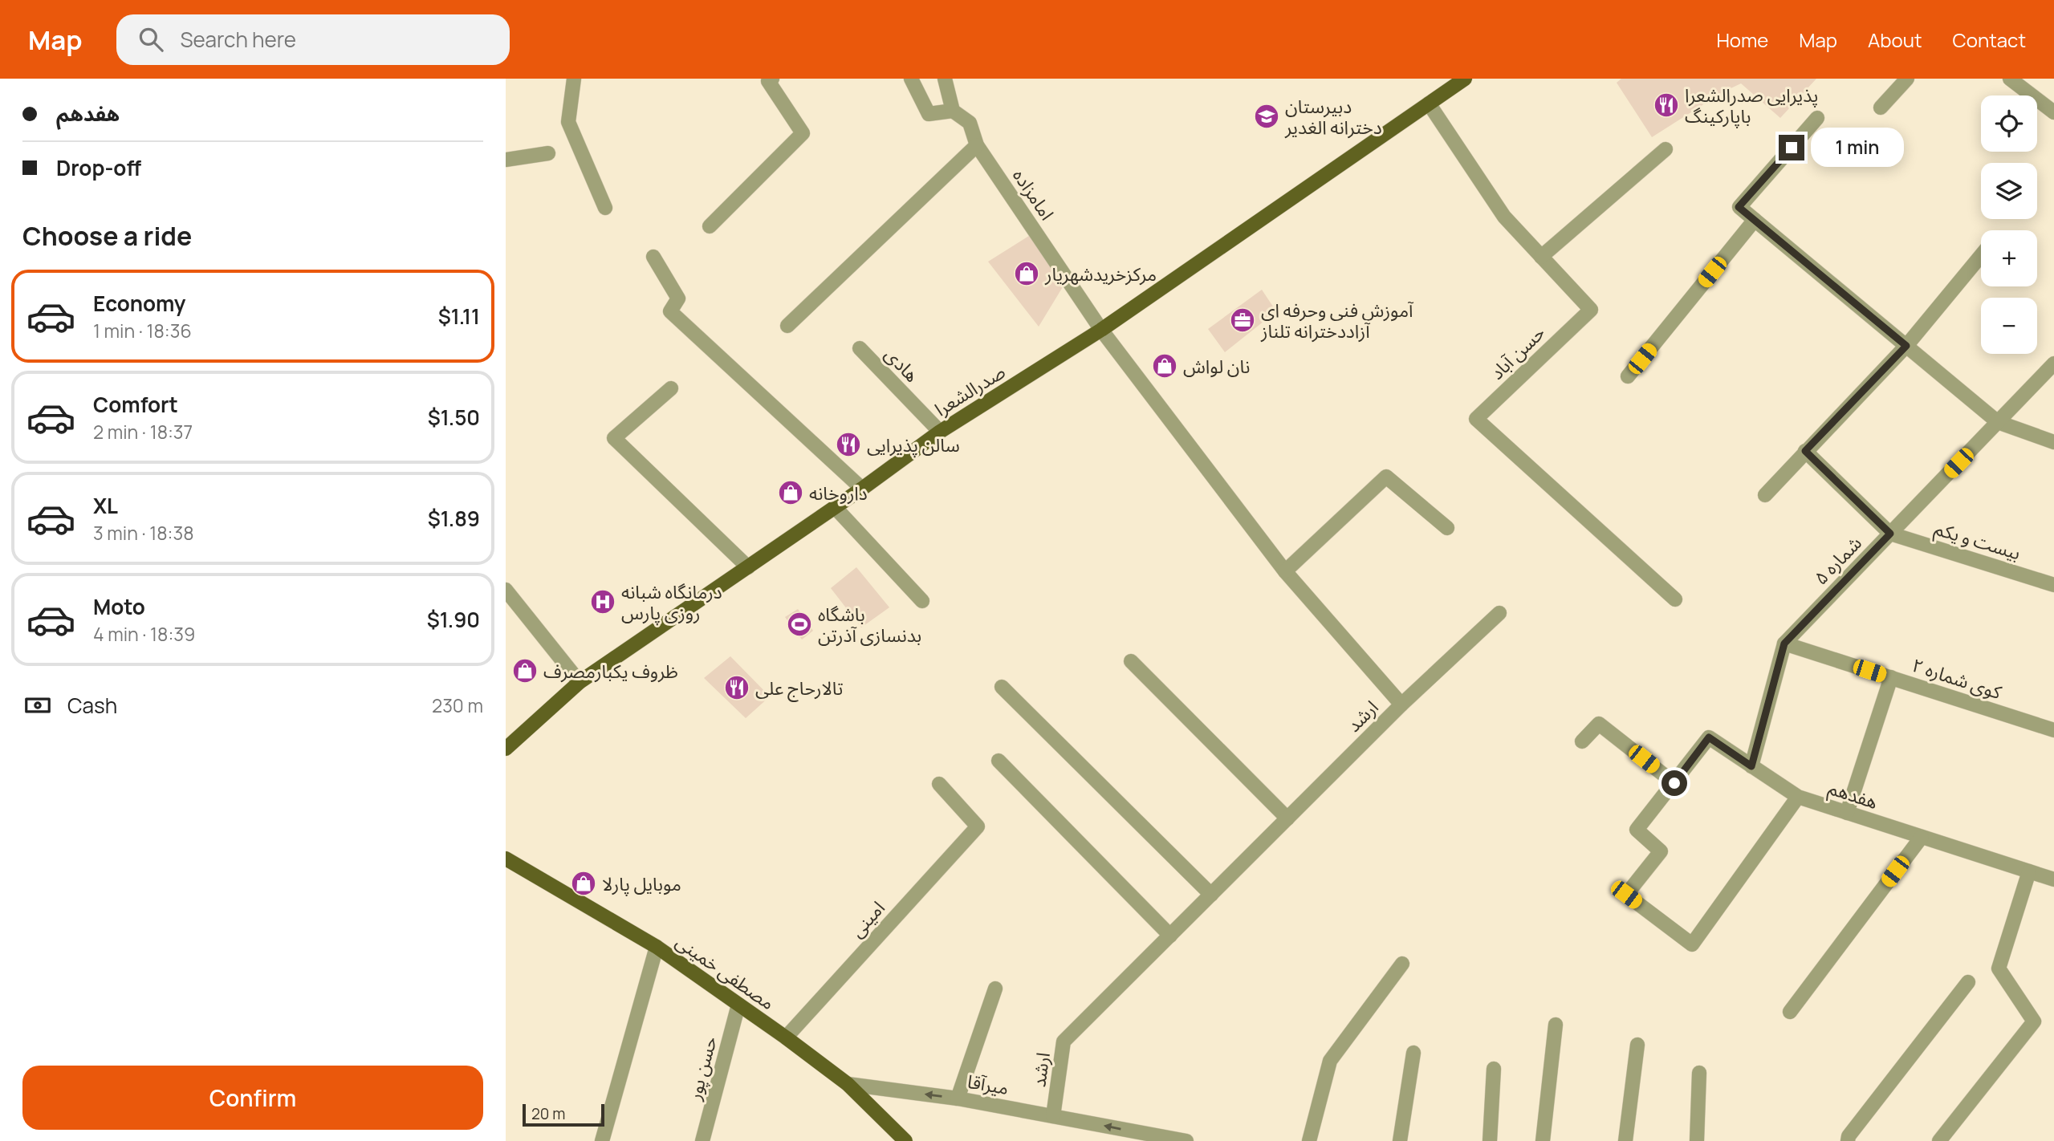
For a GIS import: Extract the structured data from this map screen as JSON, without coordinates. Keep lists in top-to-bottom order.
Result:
{
  "streets": {
    "main road": ["صدرالشعرا", "مصطفی خمینی"],
    "street": [
      "امامزاده",
      "حسن آباد",
      "هادی",
      "بیست و یکم",
      "شماره ۵",
      "کوی شماره ۲",
      "ارشد",
      "هفدهم",
      "امینی",
      "حسن پور",
      "میرآقا"
    ]
  },
  "crossings": [
    ["امامزاده", "صدرالشعرا"],
    ["امامزاده", "ارشد"],
    ["حسن آباد", "صدرالشعرا"],
    ["هادی", "صدرالشعرا"],
    ["صدرالشعرا", "ارشد"],
    ["بیست و یکم", "شماره ۵"],
    ["شماره ۵", "کوی شماره ۲"],
    ["شماره ۵", "هفدهم"],
    ["ارشد", "میرآقا"],
    ["امینی", "مصطفی خمینی"],
    ["مصطفی خمینی", "حسن پور"],
    ["مصطفی خمینی", "میرآقا"]
  ],
  "one_way": ["میرآقا"],
  "places": {
    "restaurant": ["پذیرایی صدرالشعرا باپارکینگ", "سالن پذیرایی", "تالارحاج علی"],
    "school or university": ["دبیرستان دخترانه الغدیر"],
    "shop": [
      "مرکزخریدشهریار",
      "نان لواش",
      "داروخانه",
      "ظروف یکبارمصرف",
      "موبایل پارلا"
    ],
    "office": ["آموزش فنی وحرفه ای آزاددخترانه تلناز"],
    "hospital": ["درمانگاه شبانه روزی پارس"],
    "sports": ["باشگاه بدنسازی آذرتن"]
  },
  "scale_bar": "20 m",
  "page": {
    "header": "Map",
    "search": "Search here",
    "nav": [
      "Home",
      "Map",
      "About",
      "Contact"
    ],
    "banner": ["هفدهم", "Drop-off"],
    "map_buttons": ["+", "−"],
    "bubble": "1 min",
    "heading": "Choose a ride",
    "list": [
      {
        "name": "Economy",
        "note": "1 min · 18:36",
        "value": "$1.11"
      },
      {
        "name": "Comfort",
        "note": "2 min · 18:37",
        "value": "$1.50"
      },
      {
        "name": "XL",
        "note": "3 min · 18:38",
        "value": "$1.89"
      },
      {
        "name": "Moto",
        "note": "4 min · 18:39",
        "value": "$1.90"
      }
    ],
    "pay": ["Cash", "230 m"],
    "buttons": "Confirm",
    "scale": "20 m"
  }
}
